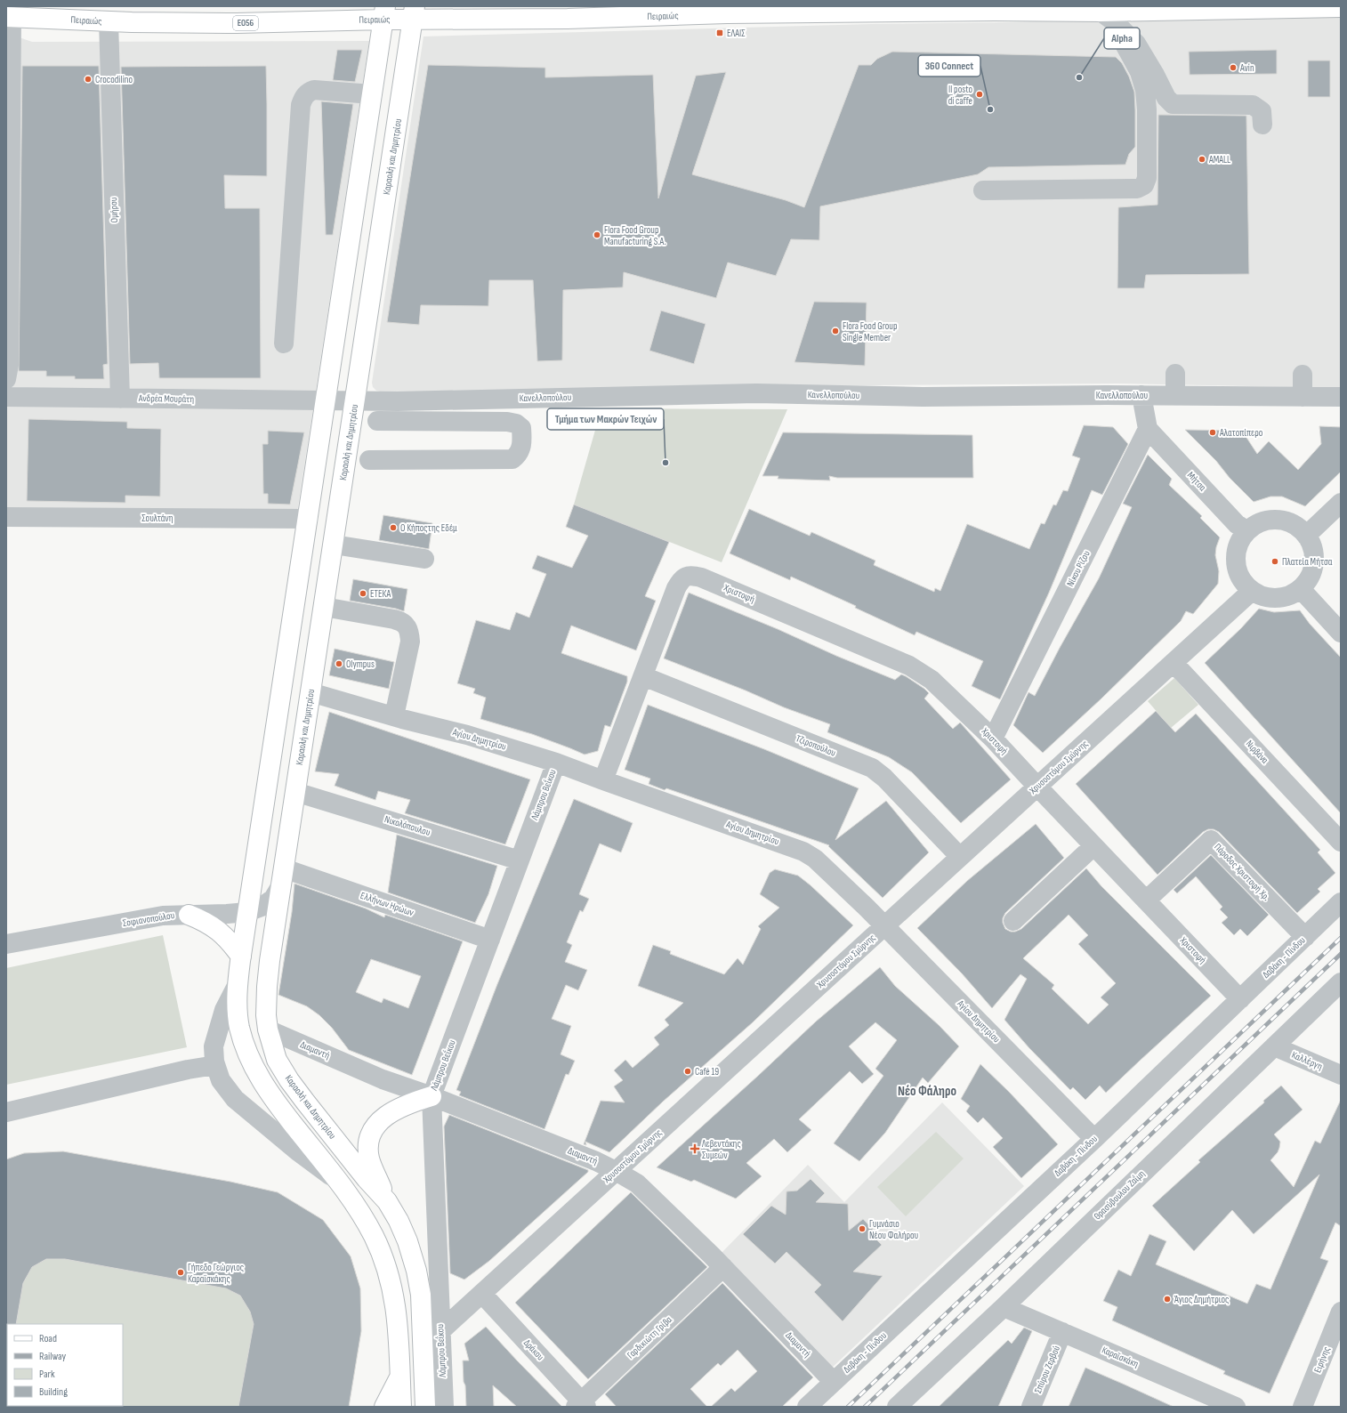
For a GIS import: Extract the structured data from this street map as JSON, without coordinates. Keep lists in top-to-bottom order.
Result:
{
  "streets": {
    "main road": ["Πειραιώς", "ΕΟ56", "Καραολή και Δημητρίου"],
    "street": [
      "Ομήρου",
      "Κανελλοπούλου",
      "Ανδρέα Μουράτη",
      "Μήτσα",
      "Σουλτάνη",
      "Νίκου Ρίζου",
      "Χριστοφή",
      "Αγίου Δημητρίου",
      "Τζιροπούλου",
      "Νιρβάνα",
      "Χρυσοστόμου Σμύρνης",
      "Λάμπρου Βεΐκου",
      "Νικολόπουλου",
      "Πάροδος Χριστοφή Χρ.",
      "Ελλήνων Ηρώων",
      "Σοφιανοπούλου",
      "Δαβάκη - Πίνδου",
      "Διαμαντή",
      "Καλλέργη",
      "Θρασύβουλου Ζαΐμη",
      "Γαρδικιώτη Γρίβα",
      "Δράκου",
      "Καραϊσκάκη",
      "Ειρήνης",
      "Σπύρου Ζερβού"
    ]
  },
  "crossings": [
    ["Πειραιώς", "Καραολή και Δημητρίου"],
    ["Πειραιώς", "Ομήρου"],
    ["Καραολή και Δημητρίου", "Κανελλοπούλου"],
    ["Καραολή και Δημητρίου", "Αγίου Δημητρίου"],
    ["Καραολή και Δημητρίου", "Νικολόπουλου"],
    ["Καραολή και Δημητρίου", "Ελλήνων Ηρώων"],
    ["Καραολή και Δημητρίου", "Σοφιανοπούλου"],
    ["Καραολή και Δημητρίου", "Διαμαντή"],
    ["Ομήρου", "Ανδρέα Μουράτη"],
    ["Κανελλοπούλου", "Ανδρέα Μουράτη"],
    ["Μήτσα", "Νίκου Ρίζου"],
    ["Μήτσα", "Χρυσοστόμου Σμύρνης"],
    ["Νίκου Ρίζου", "Χριστοφή"],
    ["Χριστοφή", "Τζιροπούλου"],
    ["Χριστοφή", "Χρυσοστόμου Σμύρνης"],
    ["Χριστοφή", "Πάροδος Χριστοφή Χρ."],
    ["Χριστοφή", "Δαβάκη - Πίνδου"],
    ["Αγίου Δημητρίου", "Χρυσοστόμου Σμύρνης"],
    ["Αγίου Δημητρίου", "Λάμπρου Βεΐκου"],
    ["Αγίου Δημητρίου", "Δαβάκη - Πίνδου"],
    ["Τζιροπούλου", "Χρυσοστόμου Σμύρνης"],
    ["Νιρβάνα", "Χρυσοστόμου Σμύρνης"],
    ["Χρυσοστόμου Σμύρνης", "Λάμπρου Βεΐκου"],
    ["Χρυσοστόμου Σμύρνης", "Διαμαντή"],
    ["Χρυσοστόμου Σμύρνης", "Δράκου"],
    ["Λάμπρου Βεΐκου", "Νικολόπουλου"],
    ["Λάμπρου Βεΐκου", "Ελλήνων Ηρώων"],
    ["Λάμπρου Βεΐκου", "Διαμαντή"],
    ["Πάροδος Χριστοφή Χρ.", "Δαβάκη - Πίνδου"],
    ["Ελλήνων Ηρώων", "Σοφιανοπούλου"],
    ["Δαβάκη - Πίνδου", "Διαμαντή"],
    ["Διαμαντή", "Γαρδικιώτη Γρίβα"],
    ["Καλλέργη", "Θρασύβουλου Ζαΐμη"],
    ["Θρασύβουλου Ζαΐμη", "Καραϊσκάκη"],
    ["Γαρδικιώτη Γρίβα", "Δράκου"],
    ["Καραϊσκάκη", "Σπύρου Ζερβού"]
  ],
  "districts": ["Νέο Φάληρο"],
  "places": {
    "transit": ["ΕΛΑΙΣ"],
    "other": [
      "Avin",
      "Alpha",
      "Crocodilino",
      "Il posto di caffe",
      "360 Connect",
      "AMALL",
      "Flora Food Group Manufacturing S.A.",
      "Flora Food Group Single Member",
      "Αλατοπίπερο",
      "Τμήμα των Μακρών Τειχών",
      "Ο Κήποςτης Εδέμ",
      "Πλατεία Μήτσα",
      "ΕΤΕΚΑ",
      "Olympus",
      "Café 19",
      "Γυμνάσιο Νέου Φαλήρου",
      "Γήπεδο Γεώργιος Καραϊσκάκης",
      "Άγιος Δημήτριος"
    ],
    "health": ["Λεβεντάκης Συμεών"]
  },
  "legend": [
    "Road",
    "Railway",
    "Park",
    "Building"
  ]
}
